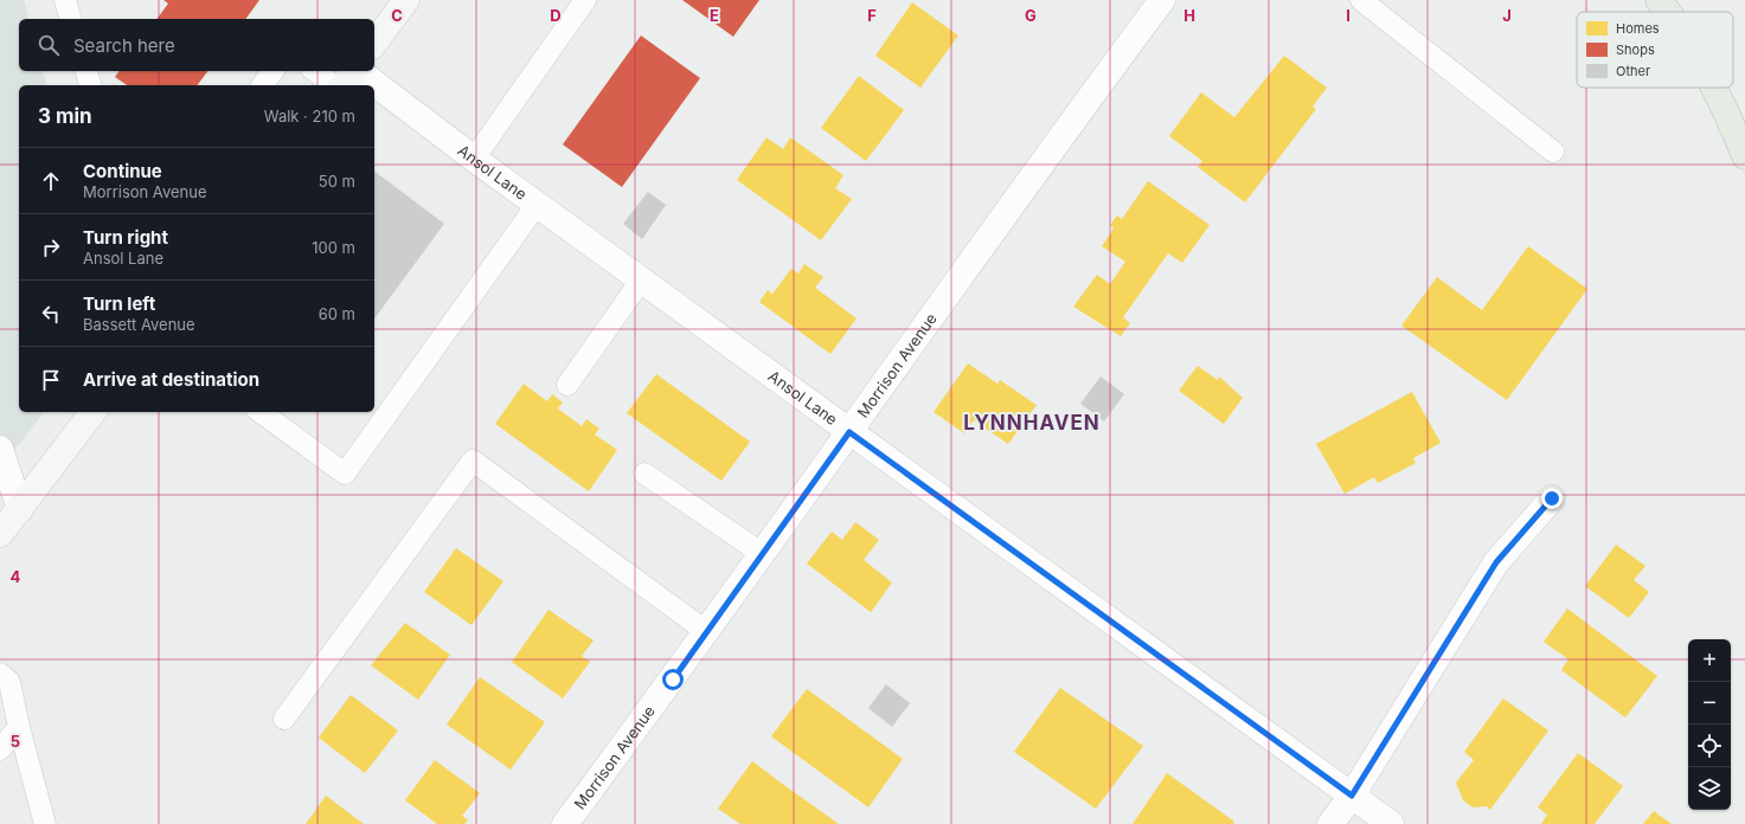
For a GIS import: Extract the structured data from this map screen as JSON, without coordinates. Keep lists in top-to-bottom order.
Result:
{
  "streets": {
    "street": ["Ansol Lane", "Morrison Avenue"]
  },
  "crossings": [
    ["Ansol Lane", "Morrison Avenue"]
  ],
  "districts": ["LYNNHAVEN"],
  "legend": ["Homes", "Shops", "Other"],
  "page": {
    "search": "Search here",
    "heading": ["3 min", "Walk · 210 m"],
    "list": [
      ["Continue", "Morrison Avenue", "50 m"],
      ["Turn right", "Ansol Lane", "100 m"],
      ["Turn left", "Bassett Avenue", "60 m"],
      "Arrive at destination"
    ],
    "map_buttons": ["+", "−"]
  },
  "grid": {
    "columns": [
      "C",
      "D",
      "E",
      "F",
      "G",
      "H",
      "I",
      "J"
    ],
    "rows": ["4", "5"]
  }
}
